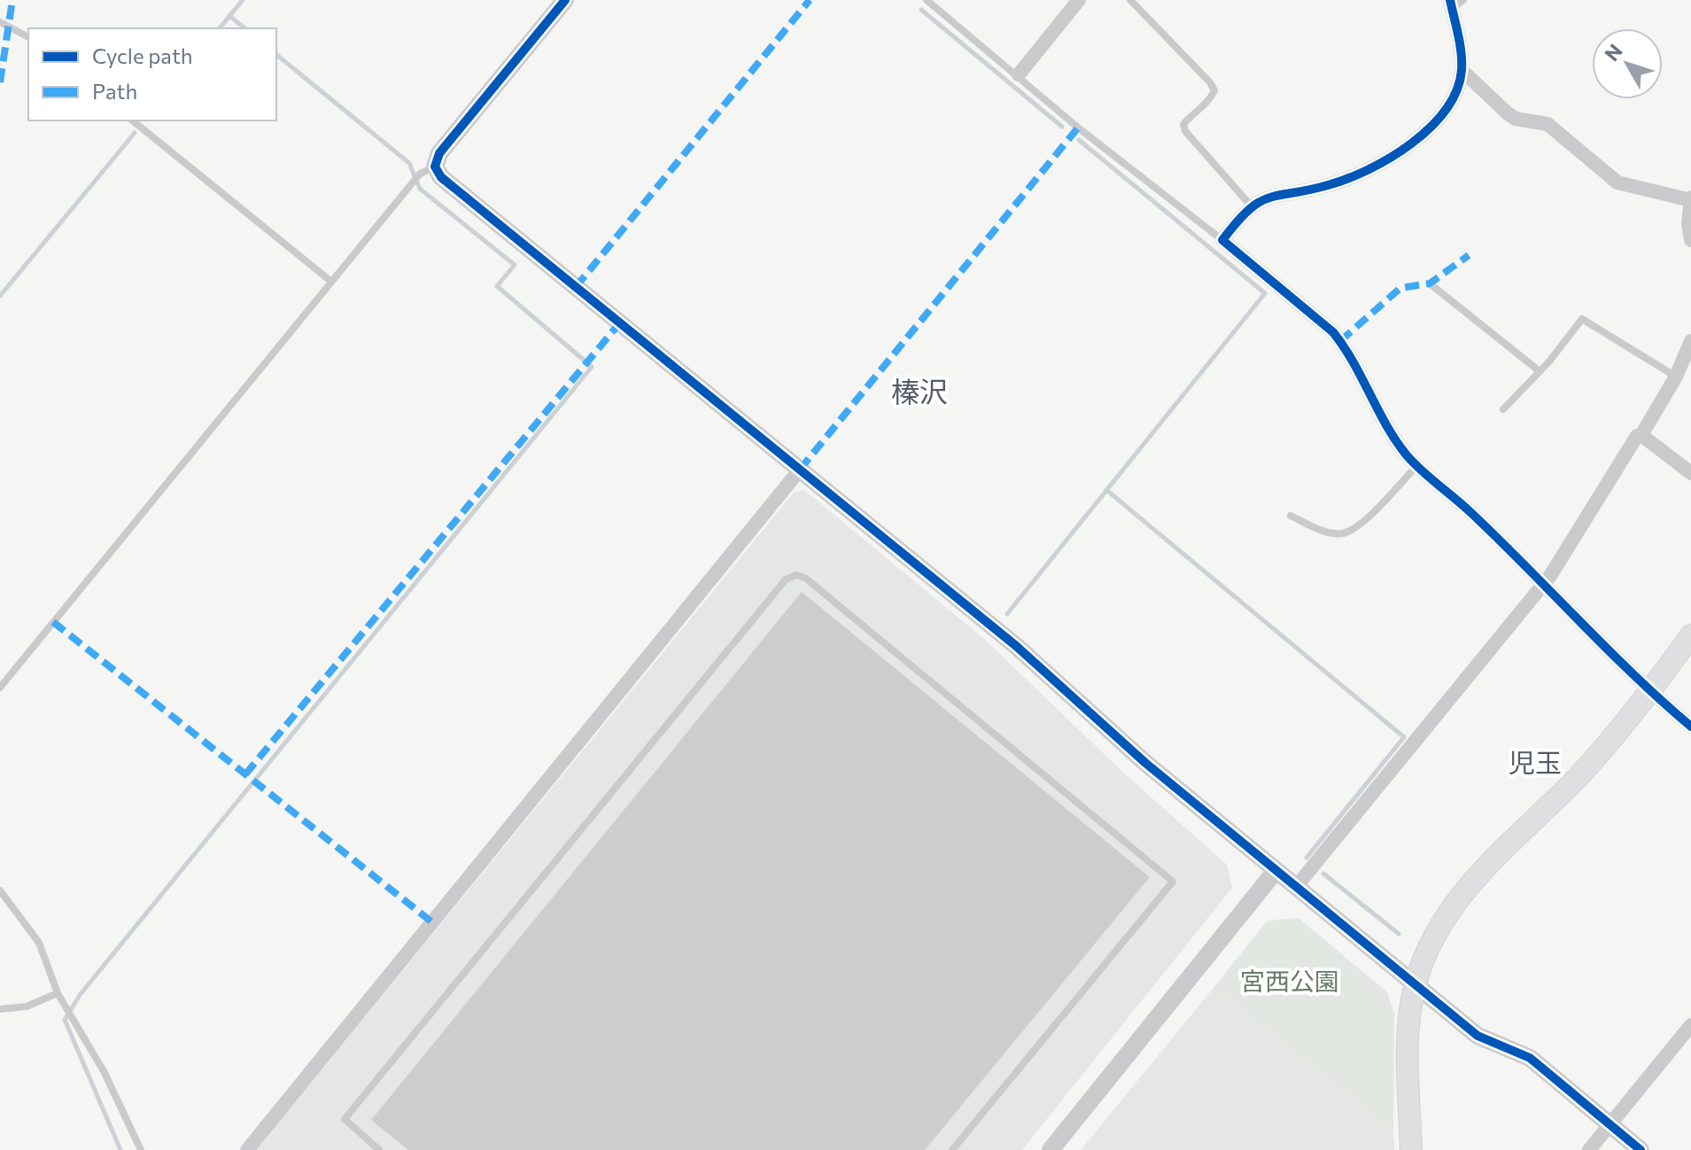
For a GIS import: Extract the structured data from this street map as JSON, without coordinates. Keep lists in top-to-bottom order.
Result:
{
  "districts": ["榛沢", "児玉"],
  "parks": ["宮西公園"],
  "legend": ["Cycle path", "Path"],
  "north": "top left"
}
